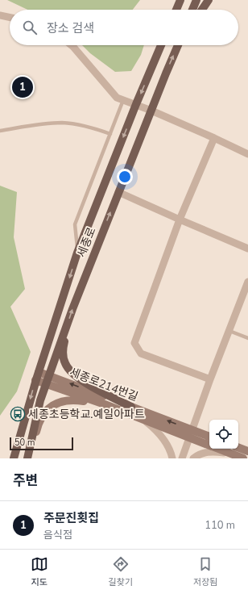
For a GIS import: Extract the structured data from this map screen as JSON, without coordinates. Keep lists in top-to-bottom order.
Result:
{
  "streets": {
    "main road": ["세종로"],
    "street": ["세종로214번길"]
  },
  "places": {
    "bus stop": ["세종초등학교.예일아파트"]
  },
  "scale_bar": "50 m",
  "page": {
    "search": "장소 검색",
    "pins": "1",
    "scale": "50 m",
    "heading": "주변",
    "list": [
      {
        "mark": "1",
        "name": "주문진횟집",
        "note": "음식점",
        "value": "110 m"
      }
    ],
    "nav": ["지도", "길찾기", "저장됨"]
  }
}
